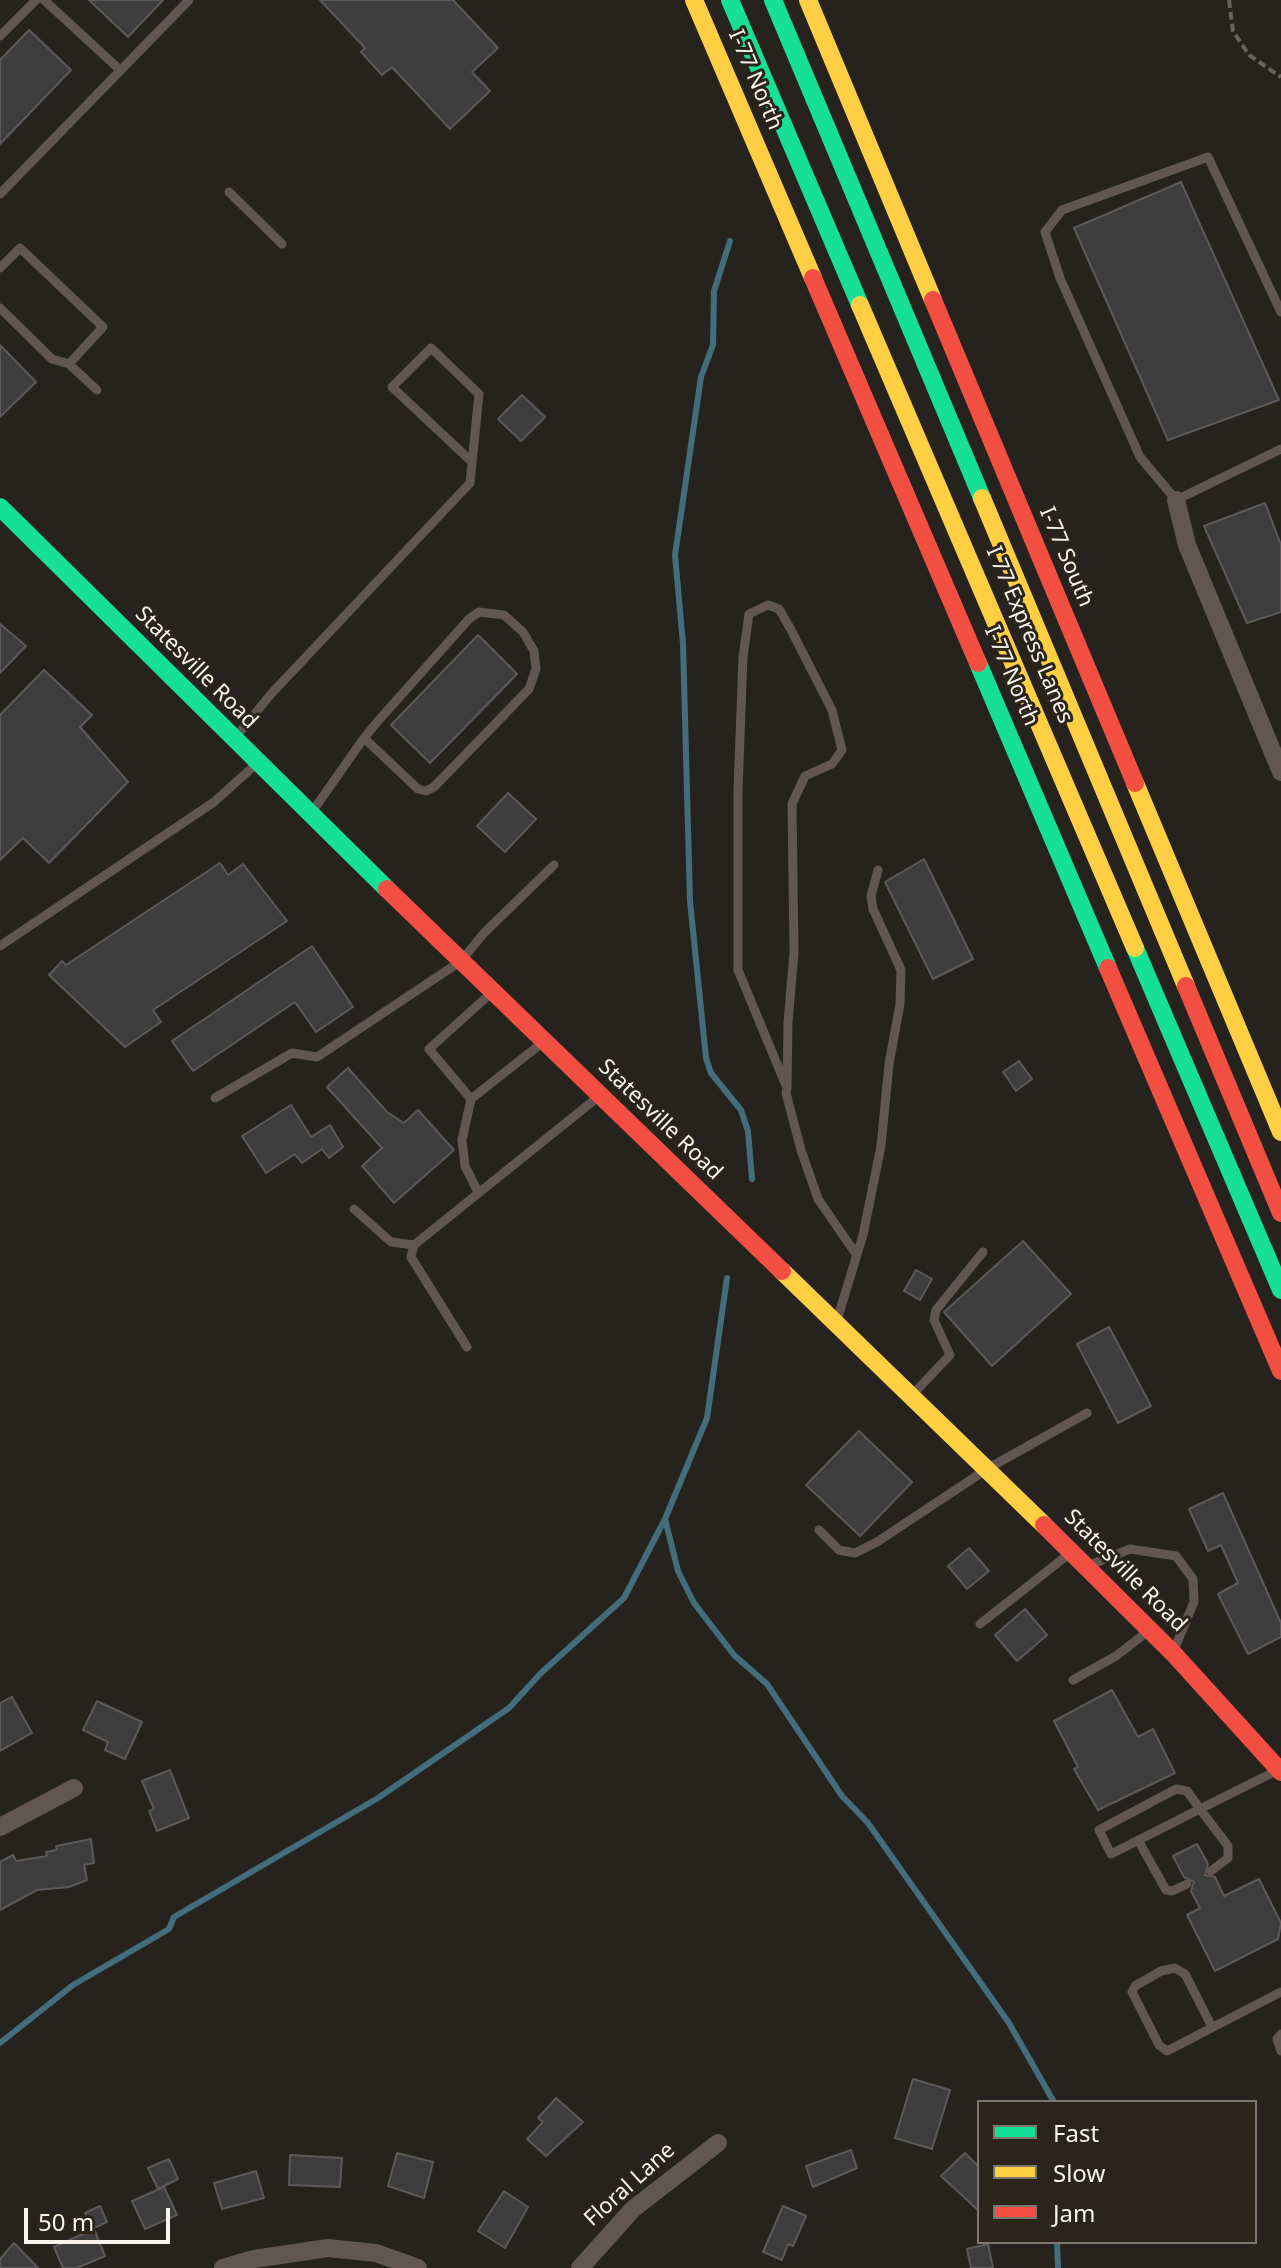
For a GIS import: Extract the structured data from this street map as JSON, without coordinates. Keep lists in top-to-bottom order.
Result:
{
  "streets": {
    "main road": [
      "I-77 North",
      "I-77 South",
      "I 77 Express Lanes",
      "Statesville Road"
    ],
    "street": ["Floral Lane"]
  },
  "legend": ["Fast", "Slow", "Jam"],
  "scale_bar": "50 m"
}
